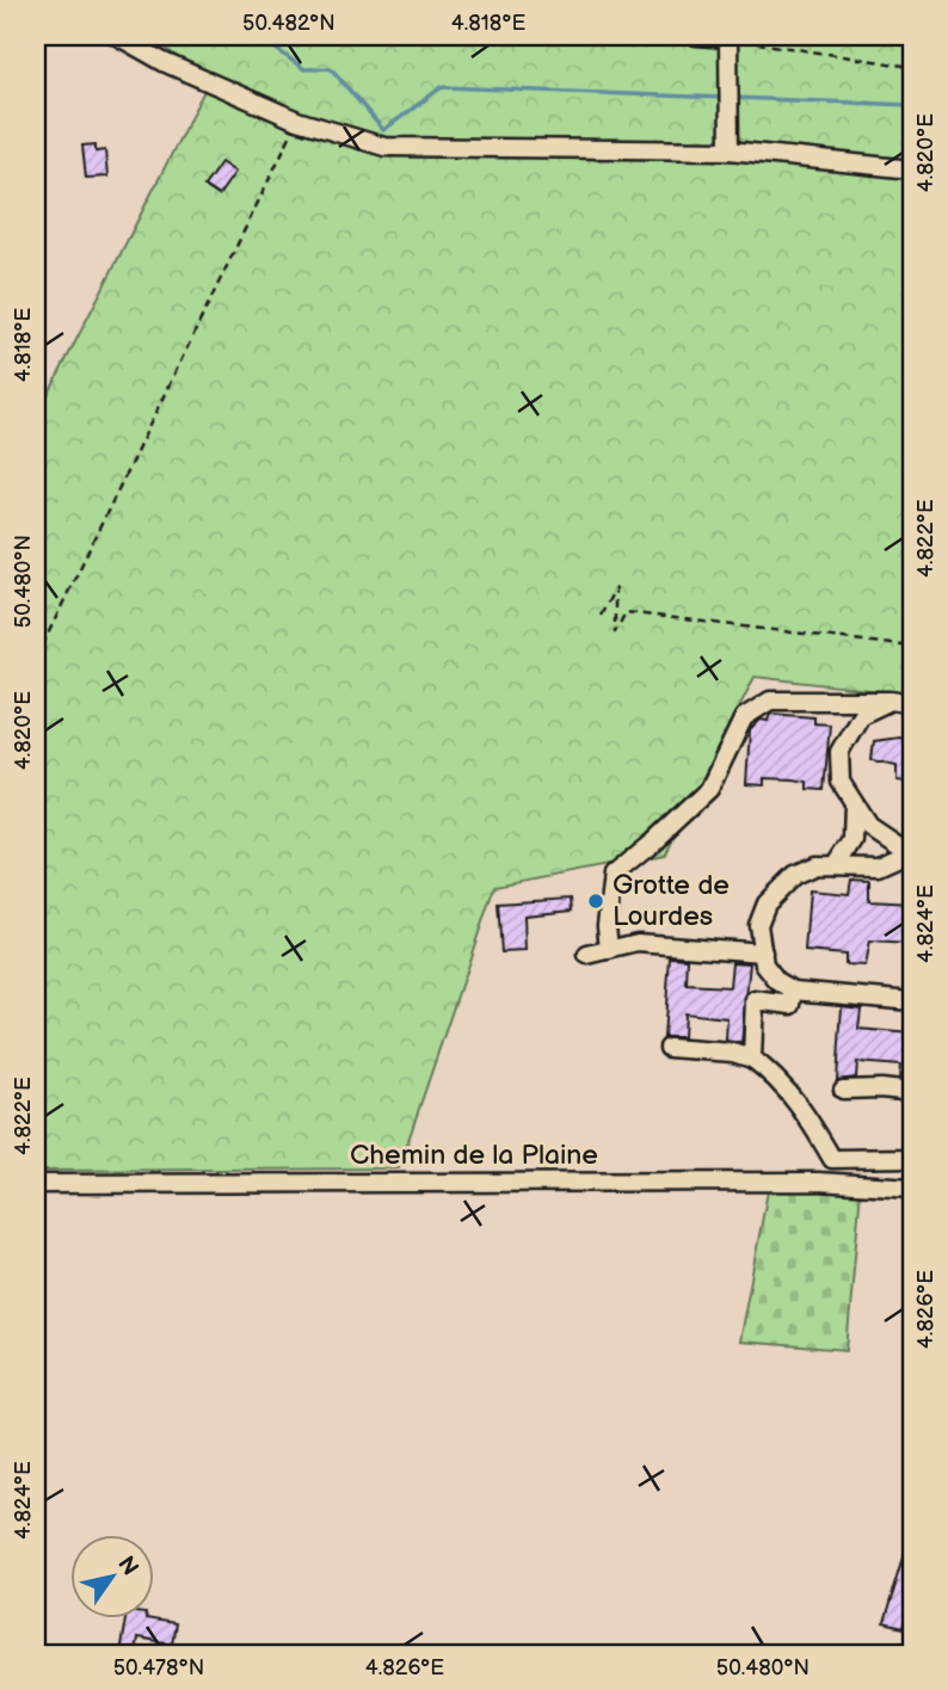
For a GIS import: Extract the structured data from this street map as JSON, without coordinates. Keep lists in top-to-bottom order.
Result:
{
  "streets": {
    "street": ["Chemin de la Plaine"]
  },
  "places": ["Grotte de Lourdes"],
  "north": "top right",
  "coordinates": [
    "50.482°N",
    "4.818°E",
    "4.820°E",
    "4.822°E",
    "50.480°N",
    "4.824°E",
    "4.826°E",
    "50.478°N"
  ]
}
